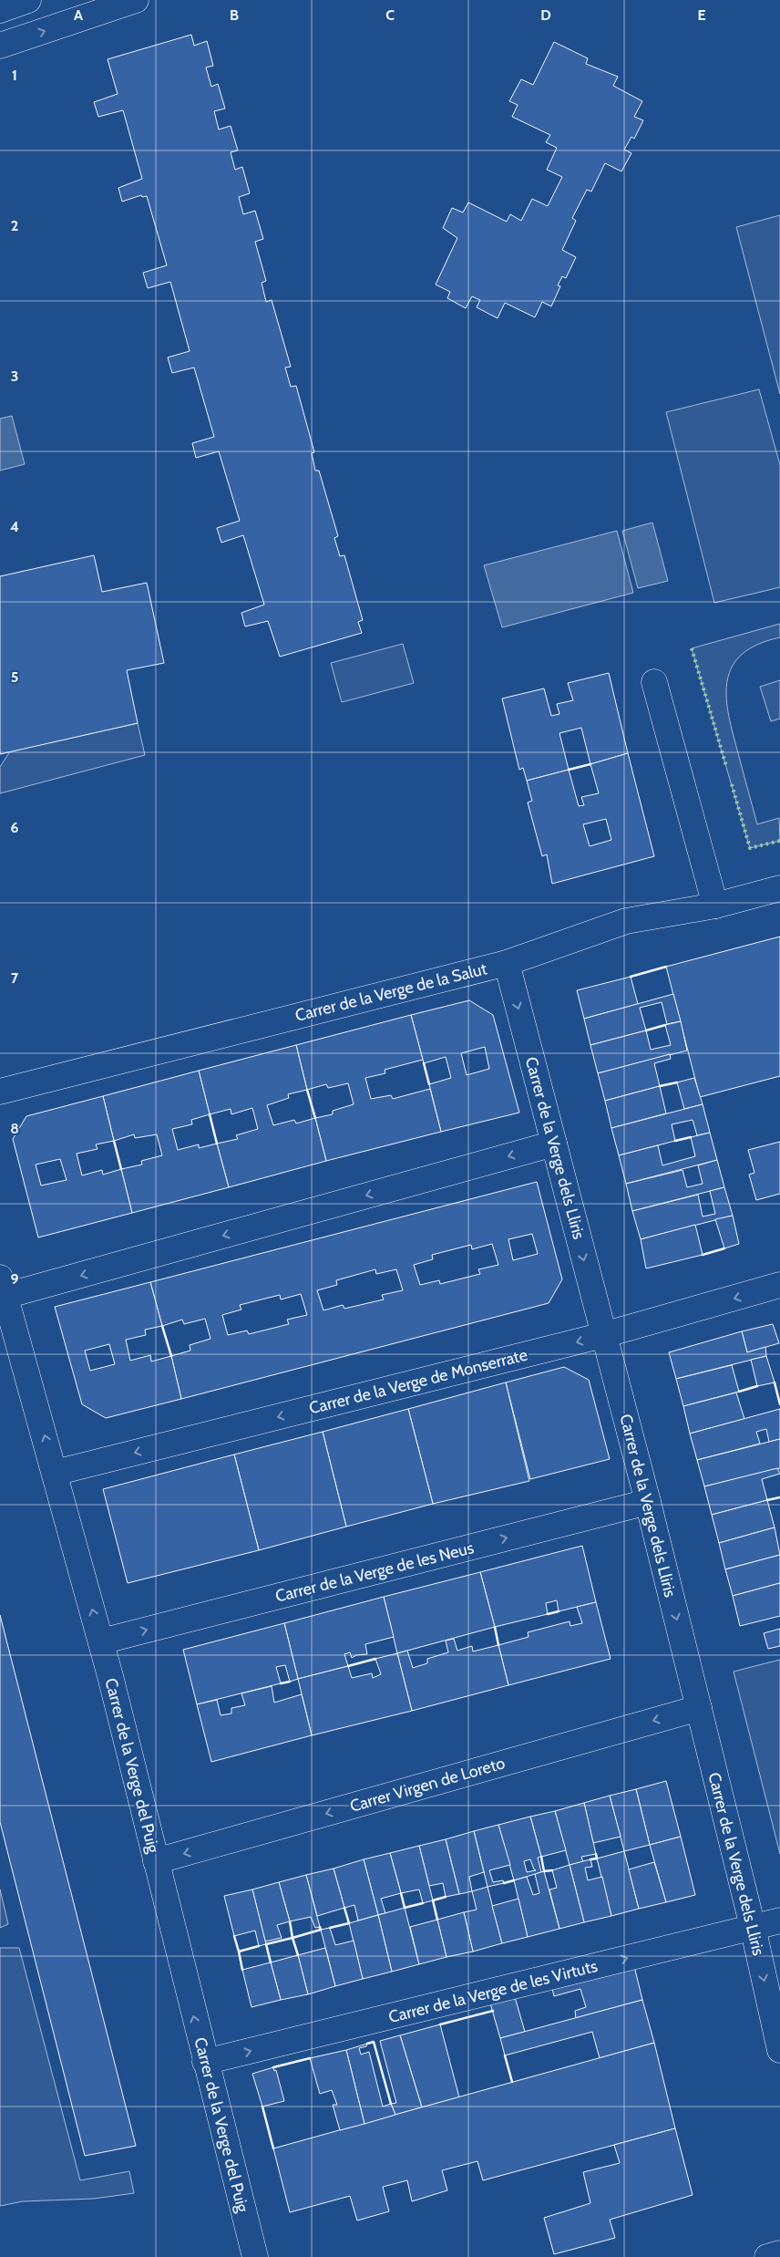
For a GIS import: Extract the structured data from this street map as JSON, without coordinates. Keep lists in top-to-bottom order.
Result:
{
  "streets": {
    "street": [
      "Carrer de la Verge de la Salut",
      "Carrer de la Verge dels Lliris",
      "Carrer de la Verge de Monserrate",
      "Carrer de la Verge de les Neus",
      "Carrer de la Verge del Puig",
      "Carrer Virgen de Loreto",
      "Carrer de la Verge de les Virtuts"
    ]
  },
  "crossings": [
    ["Carrer de la Verge de la Salut", "Carrer de la Verge dels Lliris"],
    ["Carrer de la Verge dels Lliris", "Carrer de la Verge de Monserrate"],
    ["Carrer de la Verge dels Lliris", "Carrer de la Verge de les Neus"],
    ["Carrer de la Verge dels Lliris", "Carrer Virgen de Loreto"],
    ["Carrer de la Verge dels Lliris", "Carrer de la Verge de les Virtuts"],
    ["Carrer de la Verge de Monserrate", "Carrer de la Verge del Puig"],
    ["Carrer de la Verge de les Neus", "Carrer de la Verge del Puig"],
    ["Carrer de la Verge del Puig", "Carrer Virgen de Loreto"],
    ["Carrer de la Verge del Puig", "Carrer de la Verge de les Virtuts"]
  ],
  "one_way": [
    "Carrer de la Verge dels Lliris",
    "Carrer de la Verge de les Neus",
    "Carrer de la Verge del Puig",
    "Carrer Virgen de Loreto",
    "Carrer de la Verge de les Virtuts"
  ],
  "grid": {
    "columns": [
      "A",
      "B",
      "C",
      "D",
      "E"
    ],
    "rows": [
      "1",
      "2",
      "3",
      "4",
      "5",
      "6",
      "7",
      "8",
      "9"
    ]
  }
}
